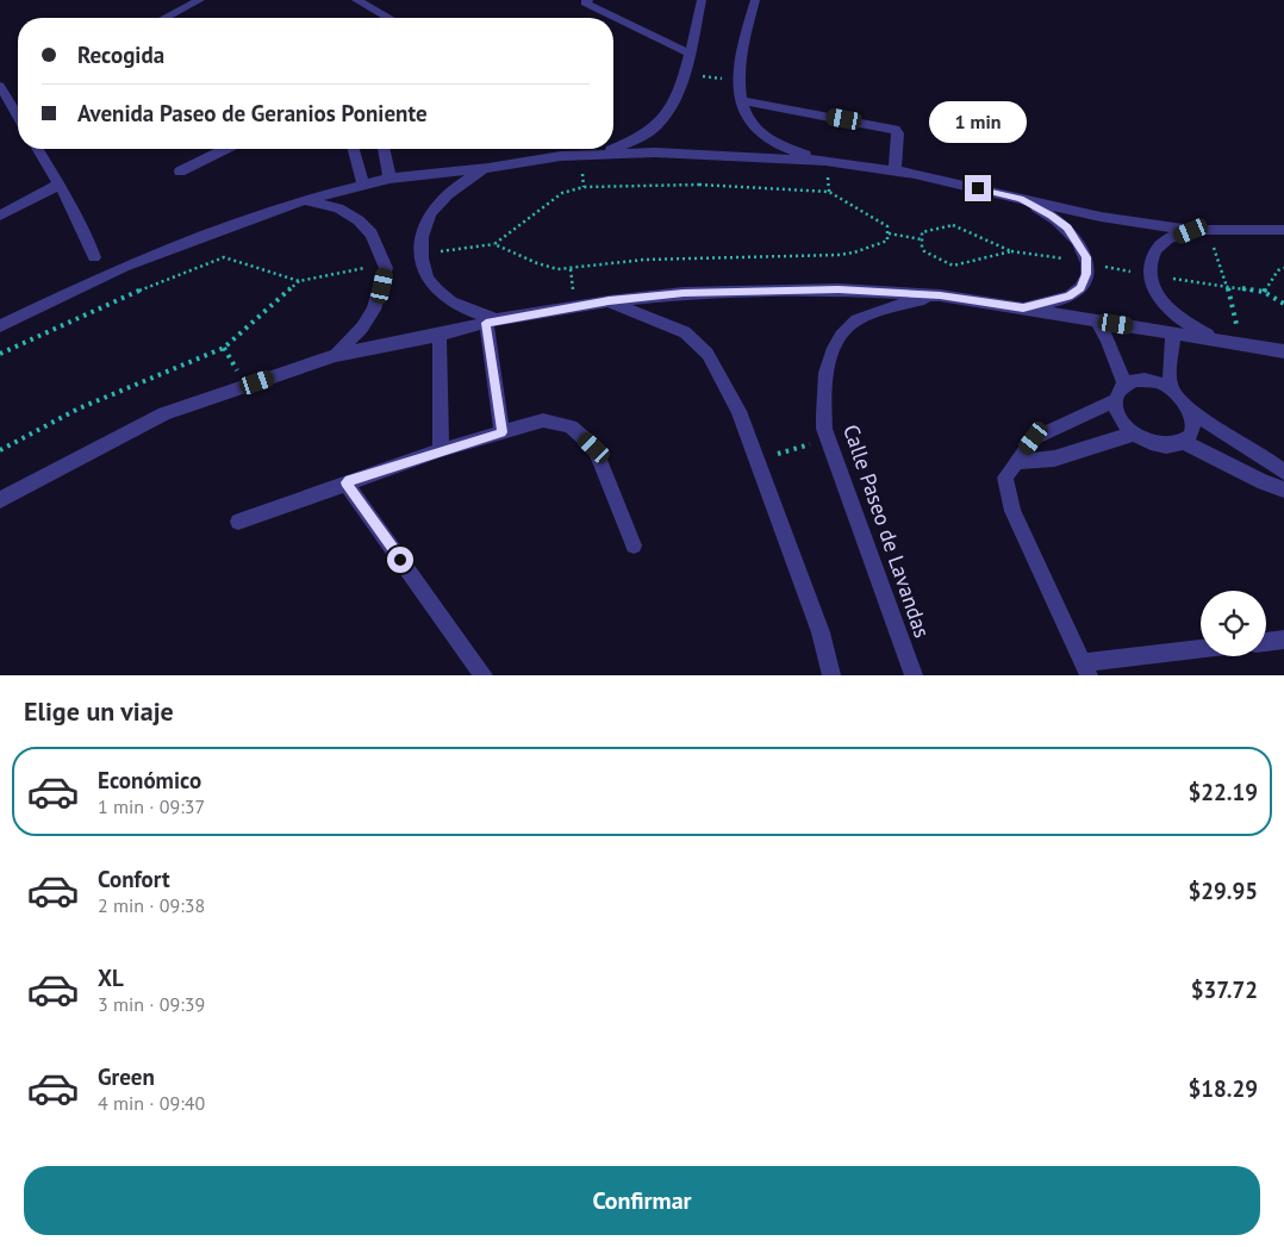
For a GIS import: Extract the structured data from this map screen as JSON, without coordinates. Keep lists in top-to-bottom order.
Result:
{
  "streets": {
    "street": ["Calle Paseo de Lavandas"]
  },
  "page": {
    "banner": ["Recogida", "Avenida Paseo de Geranios Poniente"],
    "bubble": "1 min",
    "heading": "Elige un viaje",
    "list": [
      {
        "name": "Económico",
        "note": "1 min · 09:37",
        "value": "$22.19"
      },
      {
        "name": "Confort",
        "note": "2 min · 09:38",
        "value": "$29.95"
      },
      {
        "name": "XL",
        "note": "3 min · 09:39",
        "value": "$37.72"
      },
      {
        "name": "Green",
        "note": "4 min · 09:40",
        "value": "$18.29"
      }
    ],
    "buttons": "Confirmar"
  }
}
